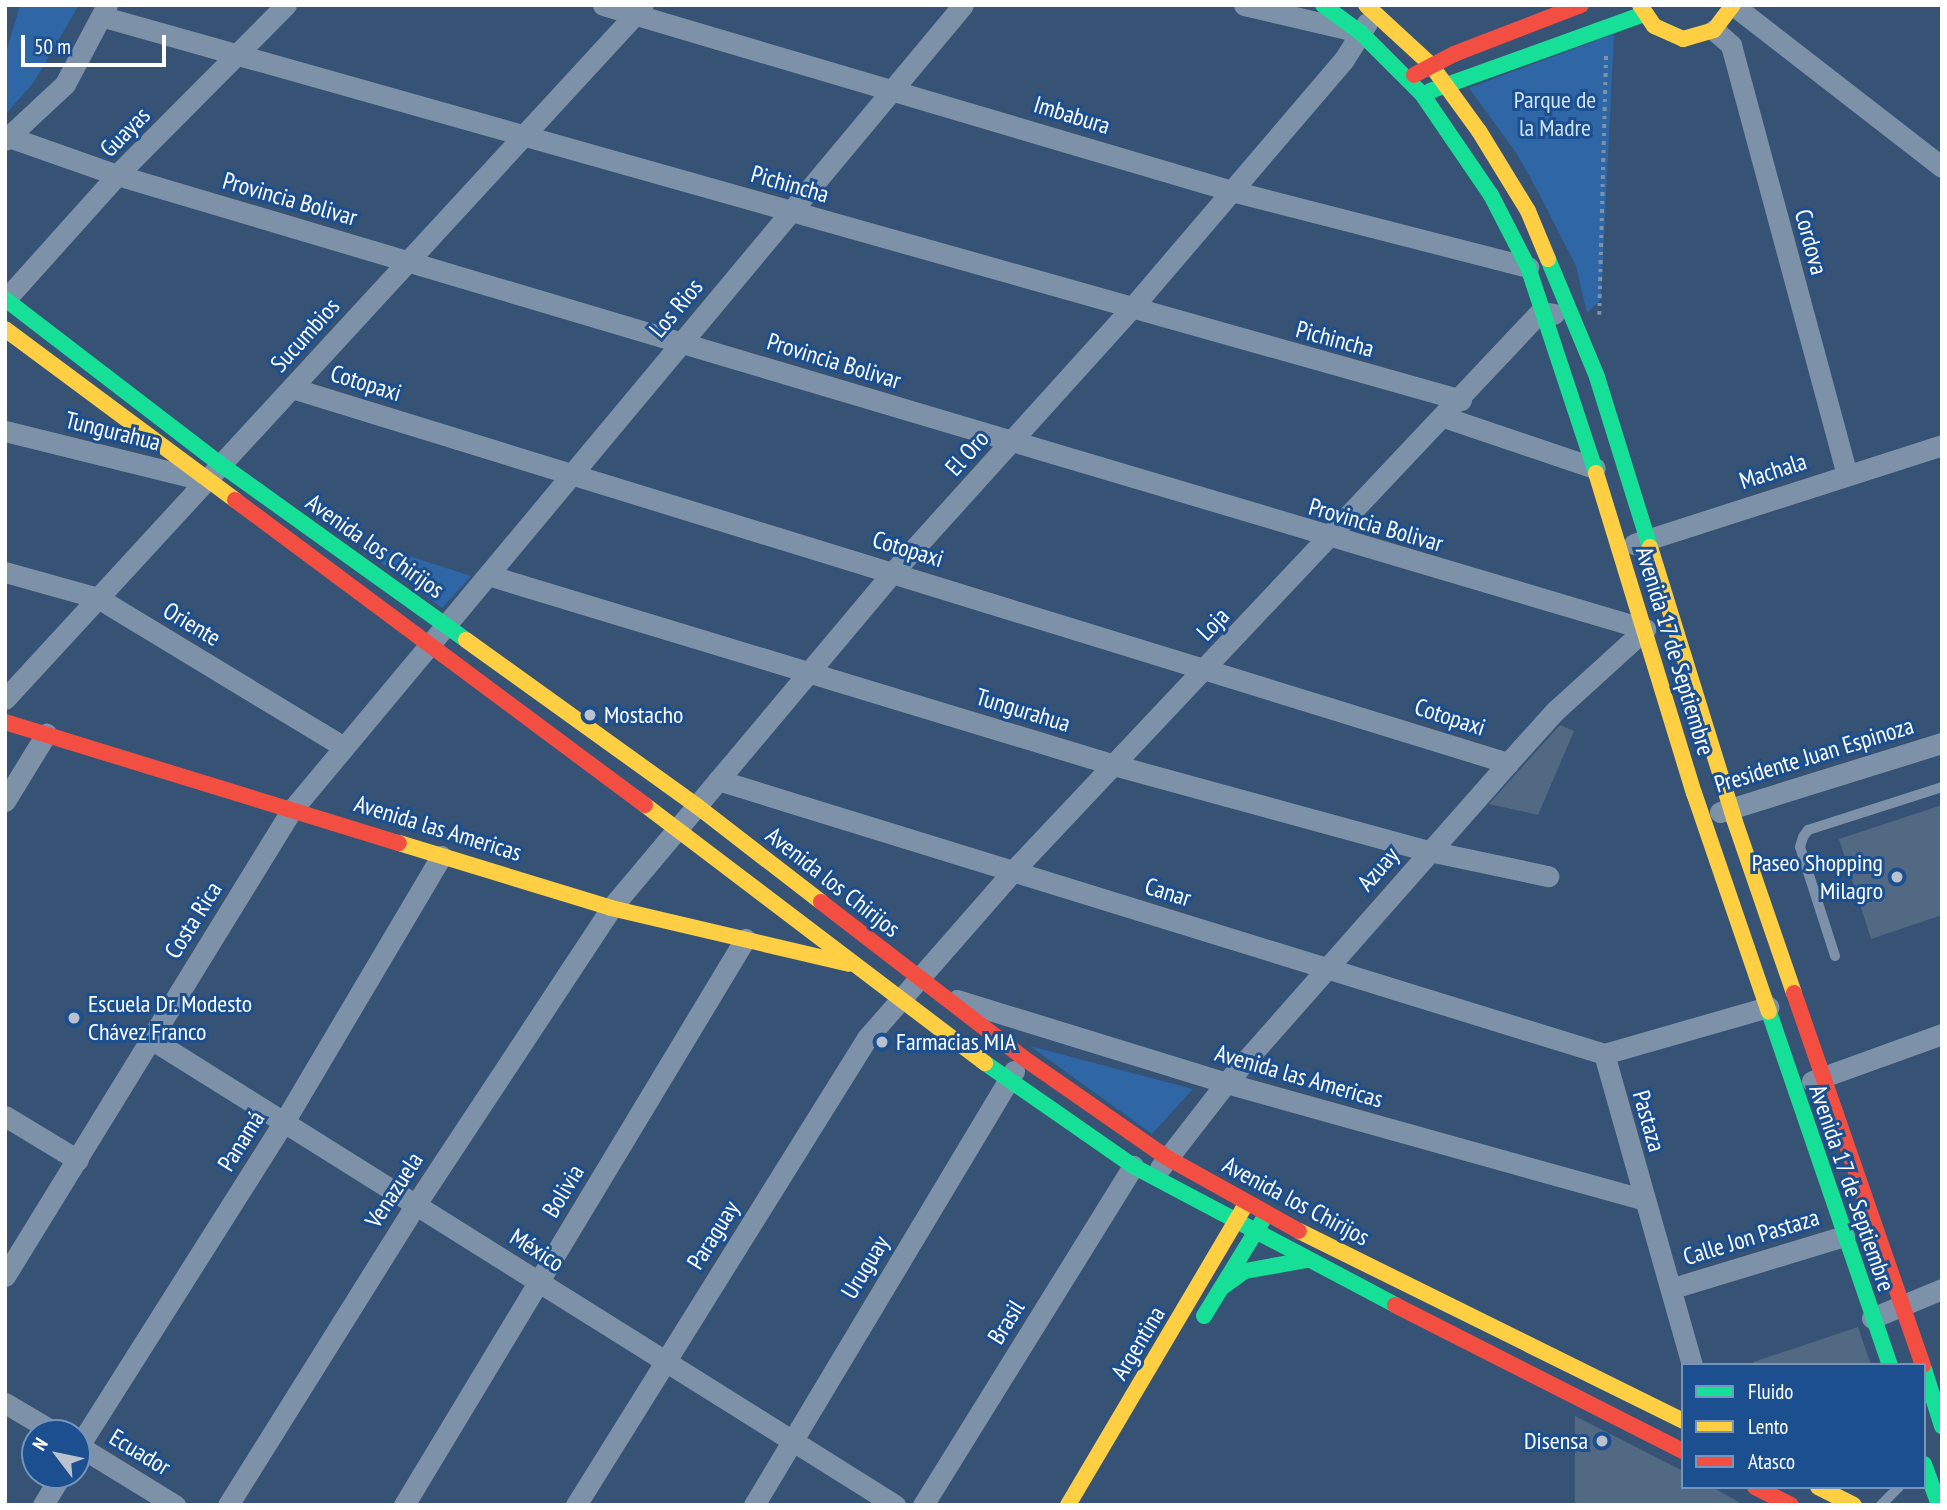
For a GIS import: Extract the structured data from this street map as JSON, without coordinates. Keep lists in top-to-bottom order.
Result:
{
  "streets": {
    "street": [
      "Imbabura",
      "Guayas",
      "Pichincha",
      "Provincia Bolivar",
      "Cordova",
      "Los Rios",
      "Sucumbios",
      "Cotopaxi",
      "Tungurahua",
      "El Oro",
      "Machala",
      "Avenida los Chirijos",
      "Oriente",
      "Loja",
      "Avenida 17 de Septiembre",
      "Presidente Juan Espinoza",
      "Avenida las Americas",
      "Azuay",
      "Canar",
      "Costa Rica",
      "Pastaza",
      "Panamá",
      "Venazuela",
      "Bolivia",
      "Paraguay",
      "Calle Jon Pastaza",
      "México",
      "Uruguay",
      "Brasil",
      "Argentina",
      "Ecuador"
    ]
  },
  "crossings": [
    ["Imbabura", "Los Rios"],
    ["Imbabura", "Sucumbios"],
    ["Imbabura", "El Oro"],
    ["Imbabura", "Avenida 17 de Septiembre"],
    ["Guayas", "Pichincha"],
    ["Guayas", "Provincia Bolivar"],
    ["Guayas", "Avenida los Chirijos"],
    ["Pichincha", "Los Rios"],
    ["Pichincha", "Sucumbios"],
    ["Pichincha", "El Oro"],
    ["Pichincha", "Loja"],
    ["Provincia Bolivar", "Los Rios"],
    ["Provincia Bolivar", "Sucumbios"],
    ["Provincia Bolivar", "El Oro"],
    ["Provincia Bolivar", "Loja"],
    ["Provincia Bolivar", "Avenida 17 de Septiembre"],
    ["Provincia Bolivar", "Azuay"],
    ["Cordova", "Machala"],
    ["Los Rios", "Cotopaxi"],
    ["Los Rios", "Tungurahua"],
    ["Los Rios", "Avenida los Chirijos"],
    ["Los Rios", "Costa Rica"],
    ["Sucumbios", "Cotopaxi"],
    ["Sucumbios", "Tungurahua"],
    ["Sucumbios", "Avenida los Chirijos"],
    ["Sucumbios", "Oriente"],
    ["Cotopaxi", "El Oro"],
    ["Cotopaxi", "Loja"],
    ["Cotopaxi", "Azuay"],
    ["Tungurahua", "El Oro"],
    ["Tungurahua", "Avenida los Chirijos"],
    ["Tungurahua", "Loja"],
    ["Tungurahua", "Azuay"],
    ["El Oro", "Avenida los Chirijos"],
    ["El Oro", "Avenida 17 de Septiembre"],
    ["El Oro", "Avenida las Americas"],
    ["El Oro", "Canar"],
    ["El Oro", "Venazuela"],
    ["Machala", "Avenida 17 de Septiembre"],
    ["Avenida los Chirijos", "Loja"],
    ["Avenida los Chirijos", "Avenida las Americas"],
    ["Avenida los Chirijos", "Azuay"],
    ["Avenida los Chirijos", "Costa Rica"],
    ["Avenida los Chirijos", "Paraguay"],
    ["Avenida los Chirijos", "Uruguay"],
    ["Avenida los Chirijos", "Brasil"],
    ["Avenida los Chirijos", "Argentina"],
    ["Oriente", "Costa Rica"],
    ["Loja", "Avenida 17 de Septiembre"],
    ["Loja", "Canar"],
    ["Loja", "Paraguay"],
    ["Avenida 17 de Septiembre", "Presidente Juan Espinoza"],
    ["Avenida 17 de Septiembre", "Azuay"],
    ["Avenida 17 de Septiembre", "Calle Jon Pastaza"],
    ["Avenida las Americas", "Azuay"],
    ["Avenida las Americas", "Costa Rica"],
    ["Avenida las Americas", "Pastaza"],
    ["Avenida las Americas", "Panamá"],
    ["Avenida las Americas", "Venazuela"],
    ["Avenida las Americas", "Bolivia"],
    ["Azuay", "Canar"],
    ["Canar", "Pastaza"],
    ["Costa Rica", "México"],
    ["Pastaza", "Calle Jon Pastaza"],
    ["Panamá", "México"],
    ["Venazuela", "México"],
    ["Bolivia", "México"],
    ["Paraguay", "México"],
    ["México", "Uruguay"]
  ],
  "parks": ["Parque de la Madre"],
  "places": [
    "Mostacho",
    "Paseo Shopping Milagro",
    "Escuela Dr. Modesto Chávez Franco",
    "Farmacias MIA",
    "Disensa"
  ],
  "legend": ["Fluido", "Lento", "Atasco"],
  "scale_bar": "50 m",
  "north": "top left"
}
